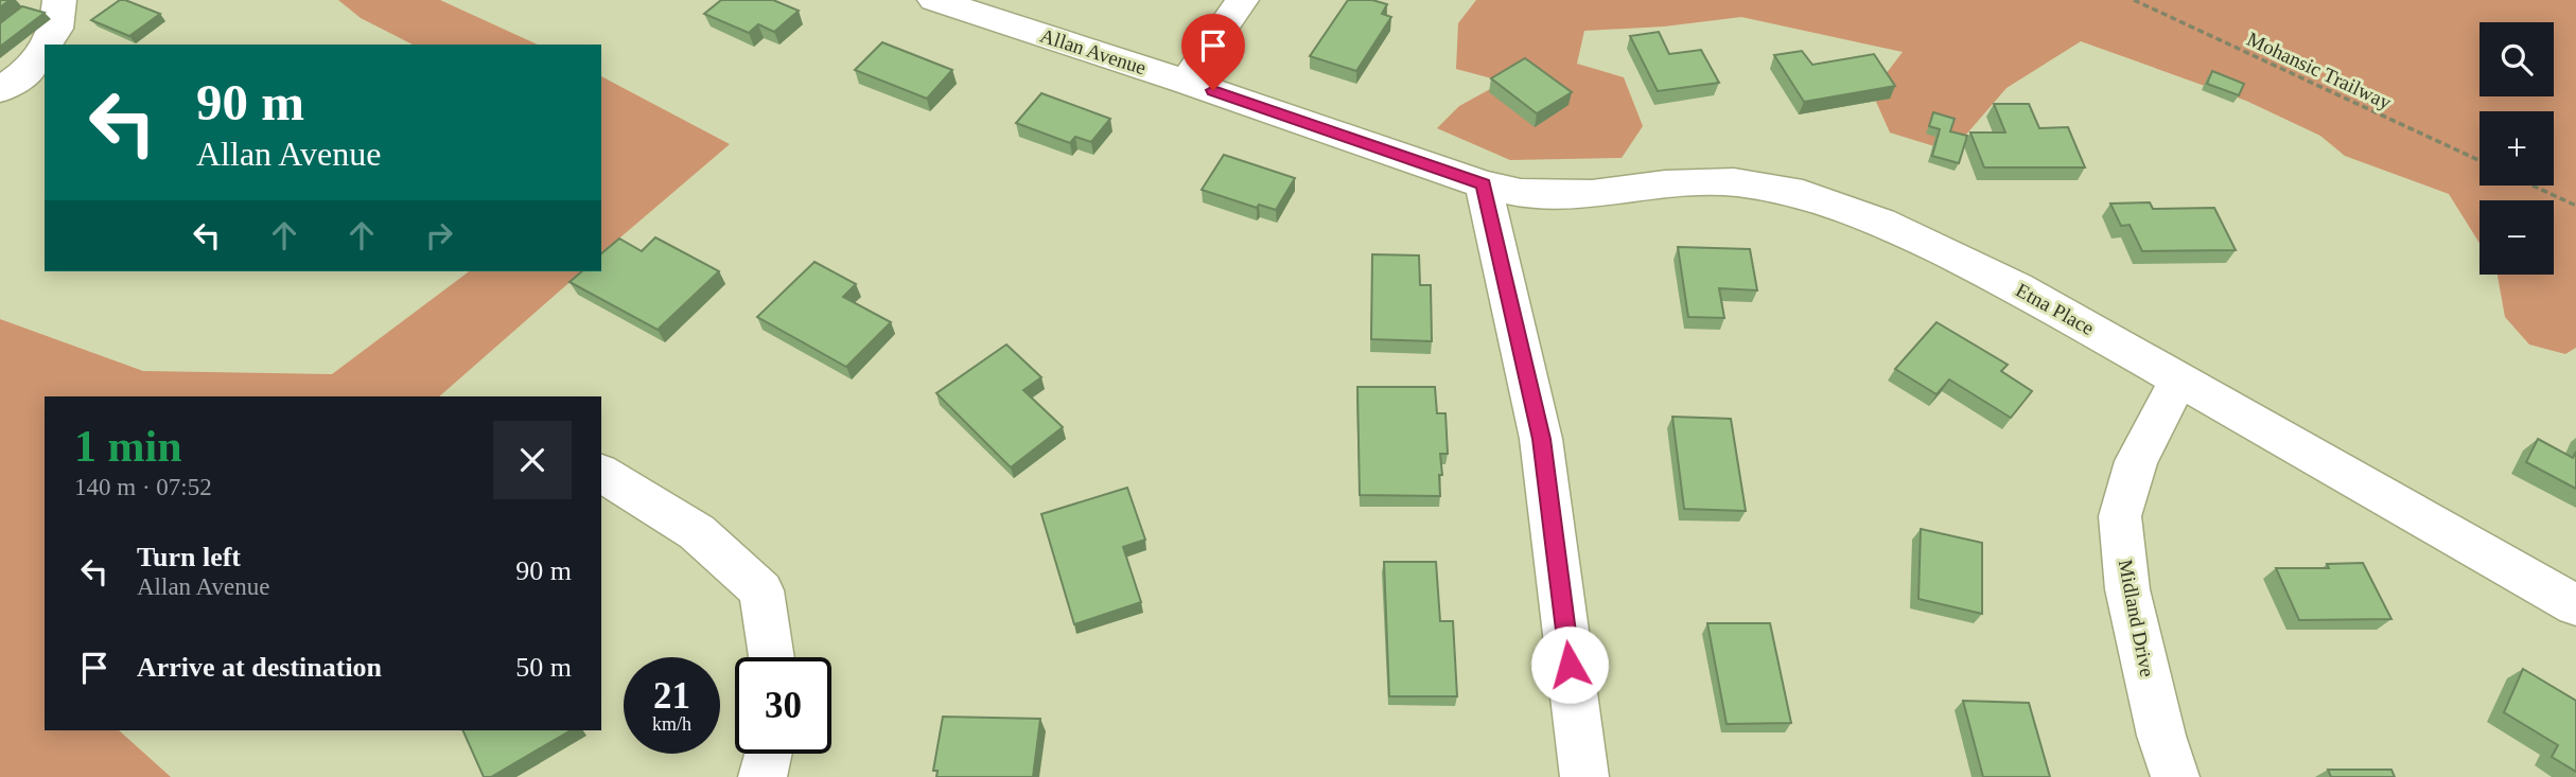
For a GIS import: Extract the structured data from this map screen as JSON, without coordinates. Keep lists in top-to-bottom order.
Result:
{
  "streets": {
    "street": ["Allan Avenue", "Etna Place", "Midland Drive"],
    "path": ["Mohansic Trailway"]
  },
  "crossings": [
    ["Allan Avenue", "Etna Place"],
    ["Etna Place", "Midland Drive"]
  ],
  "page": {
    "map_buttons": ["+", "−"],
    "turn": ["90 m", "Allan Avenue"],
    "heading": ["1 min", "140 m · 07:52"],
    "list": [
      {
        "name": "Turn left",
        "note": "Allan Avenue",
        "value": "90 m"
      },
      {
        "name": "Arrive at destination",
        "value": "50 m"
      }
    ],
    "speed": "21 km/h",
    "limit": "30"
  }
}
